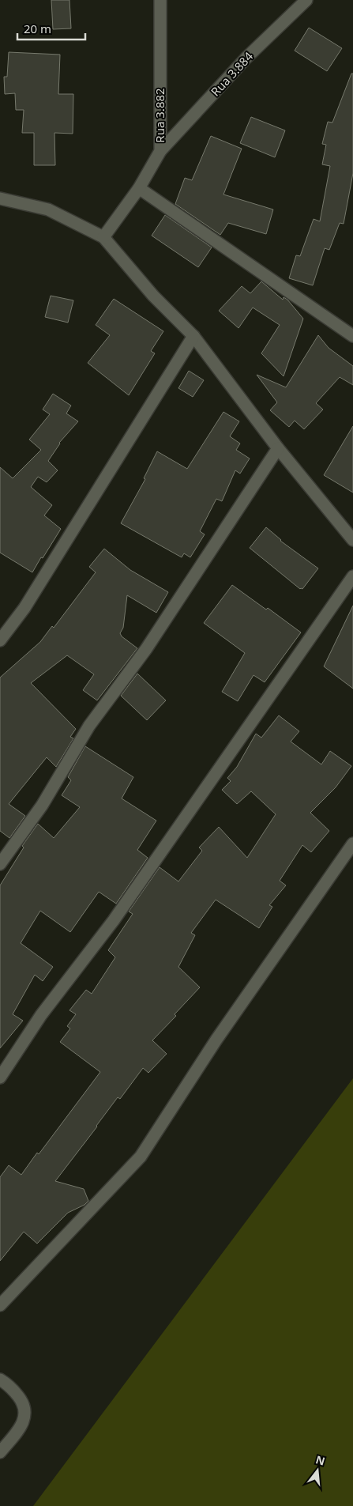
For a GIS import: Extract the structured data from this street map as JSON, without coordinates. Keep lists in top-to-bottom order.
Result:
{
  "streets": {
    "street": ["Rua 3.884", "Rua 3.882"]
  },
  "crossings": [
    ["Rua 3.884", "Rua 3.882"]
  ],
  "scale_bar": "20 m",
  "north": "top"
}
